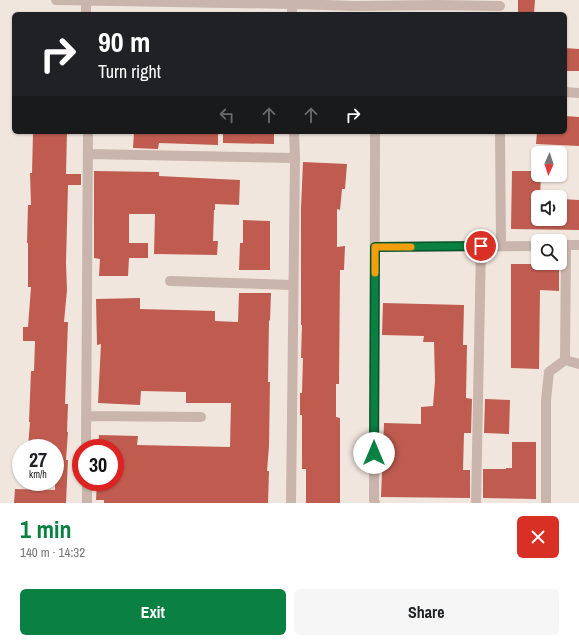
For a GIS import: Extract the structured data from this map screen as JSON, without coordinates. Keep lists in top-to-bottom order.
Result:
{
  "north": "bottom",
  "page": {
    "turn": ["90 m", "Turn right"],
    "speed": "27 km/h",
    "limit": "30",
    "heading": ["1 min", "140 m · 14:32"],
    "buttons": ["Exit", "Share"]
  }
}
